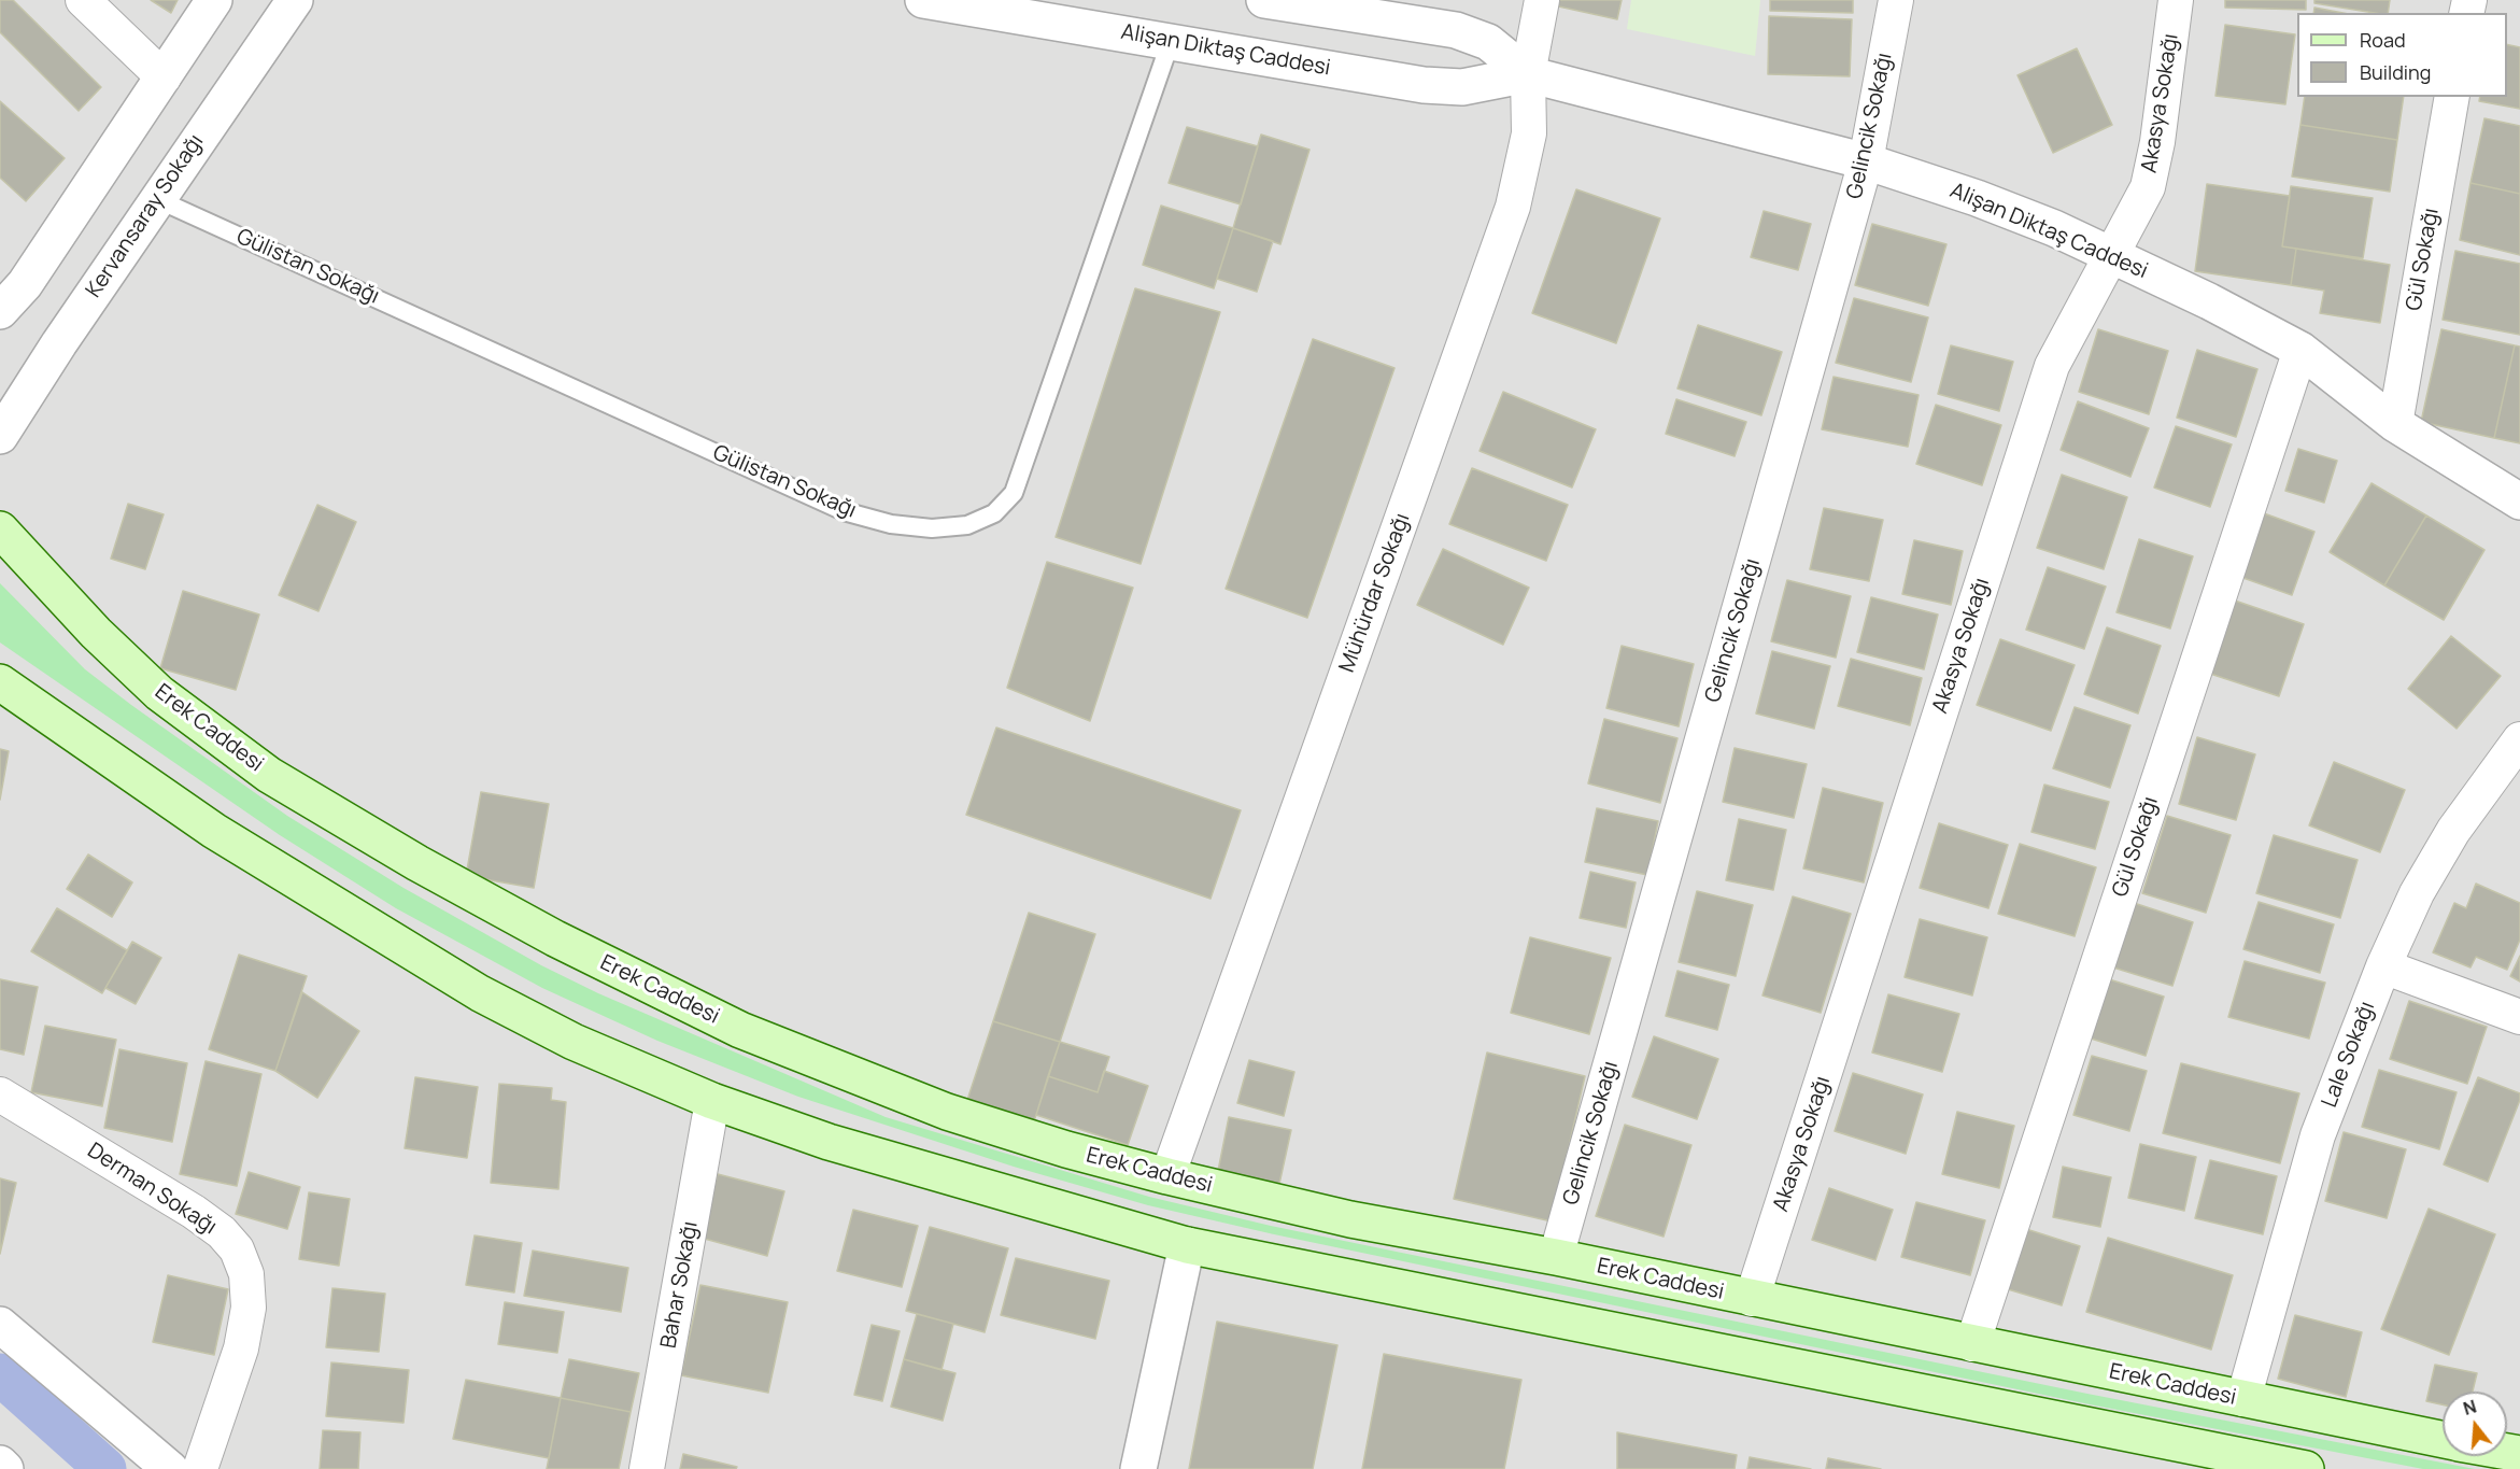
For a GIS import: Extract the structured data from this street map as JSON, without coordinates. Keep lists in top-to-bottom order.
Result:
{
  "streets": {
    "main road": ["Erek Caddesi"],
    "street": [
      "Alişan Diktaş Caddesi",
      "Akasya Sokağı",
      "Gelincik Sokağı",
      "Kervansaray Sokağı",
      "Gül Sokağı",
      "Mühürdar Sokağı",
      "Lale Sokağı",
      "Derman Sokağı",
      "Bahar Sokağı"
    ],
    "lane": ["Gülistan Sokağı"]
  },
  "crossings": [
    ["Alişan Diktaş Caddesi", "Akasya Sokağı"],
    ["Alişan Diktaş Caddesi", "Gelincik Sokağı"],
    ["Alişan Diktaş Caddesi", "Gül Sokağı"],
    ["Alişan Diktaş Caddesi", "Gülistan Sokağı"],
    ["Alişan Diktaş Caddesi", "Mühürdar Sokağı"],
    ["Akasya Sokağı", "Erek Caddesi"],
    ["Gelincik Sokağı", "Erek Caddesi"],
    ["Kervansaray Sokağı", "Gülistan Sokağı"],
    ["Gül Sokağı", "Erek Caddesi"],
    ["Mühürdar Sokağı", "Erek Caddesi"],
    ["Erek Caddesi", "Lale Sokağı"]
  ],
  "legend": ["Road", "Building"],
  "north": "top"
}
